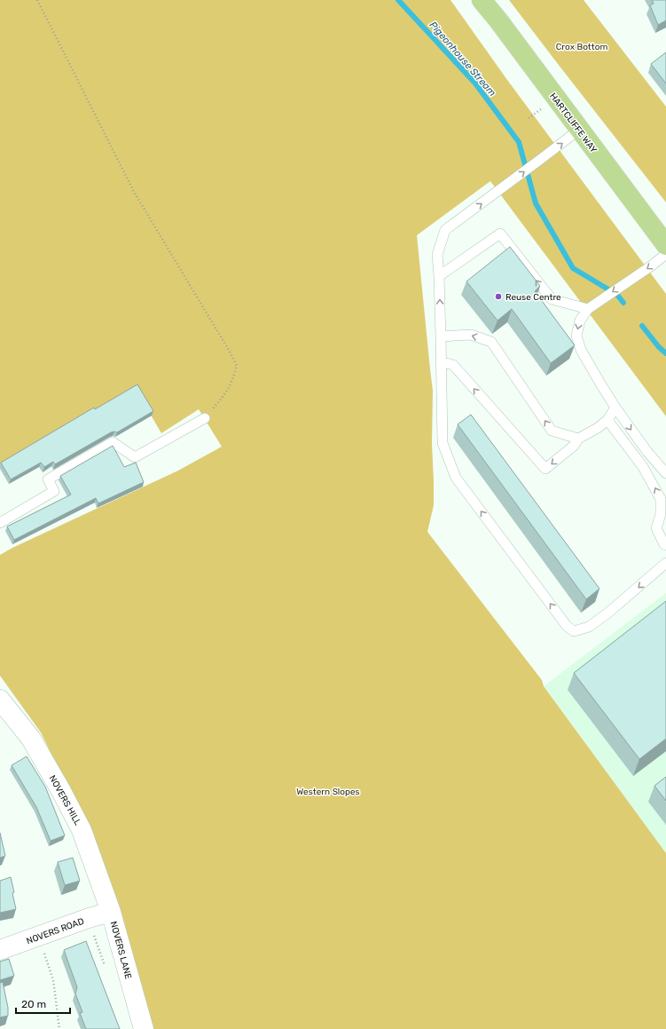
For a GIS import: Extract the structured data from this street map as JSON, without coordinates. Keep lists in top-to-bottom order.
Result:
{
  "streets": {
    "highway": ["HARTCLIFFE WAY"],
    "street": ["NOVERS HILL", "NOVERS ROAD", "NOVERS LANE"]
  },
  "crossings": [
    ["NOVERS HILL", "NOVERS ROAD"],
    ["NOVERS HILL", "NOVERS LANE"],
    ["NOVERS ROAD", "NOVERS LANE"]
  ],
  "water": ["Pigeonhouse Stream"],
  "parks": ["Crox Bottom", "Western Slopes"],
  "places": ["Reuse Centre"],
  "scale_bar": "20 m"
}
